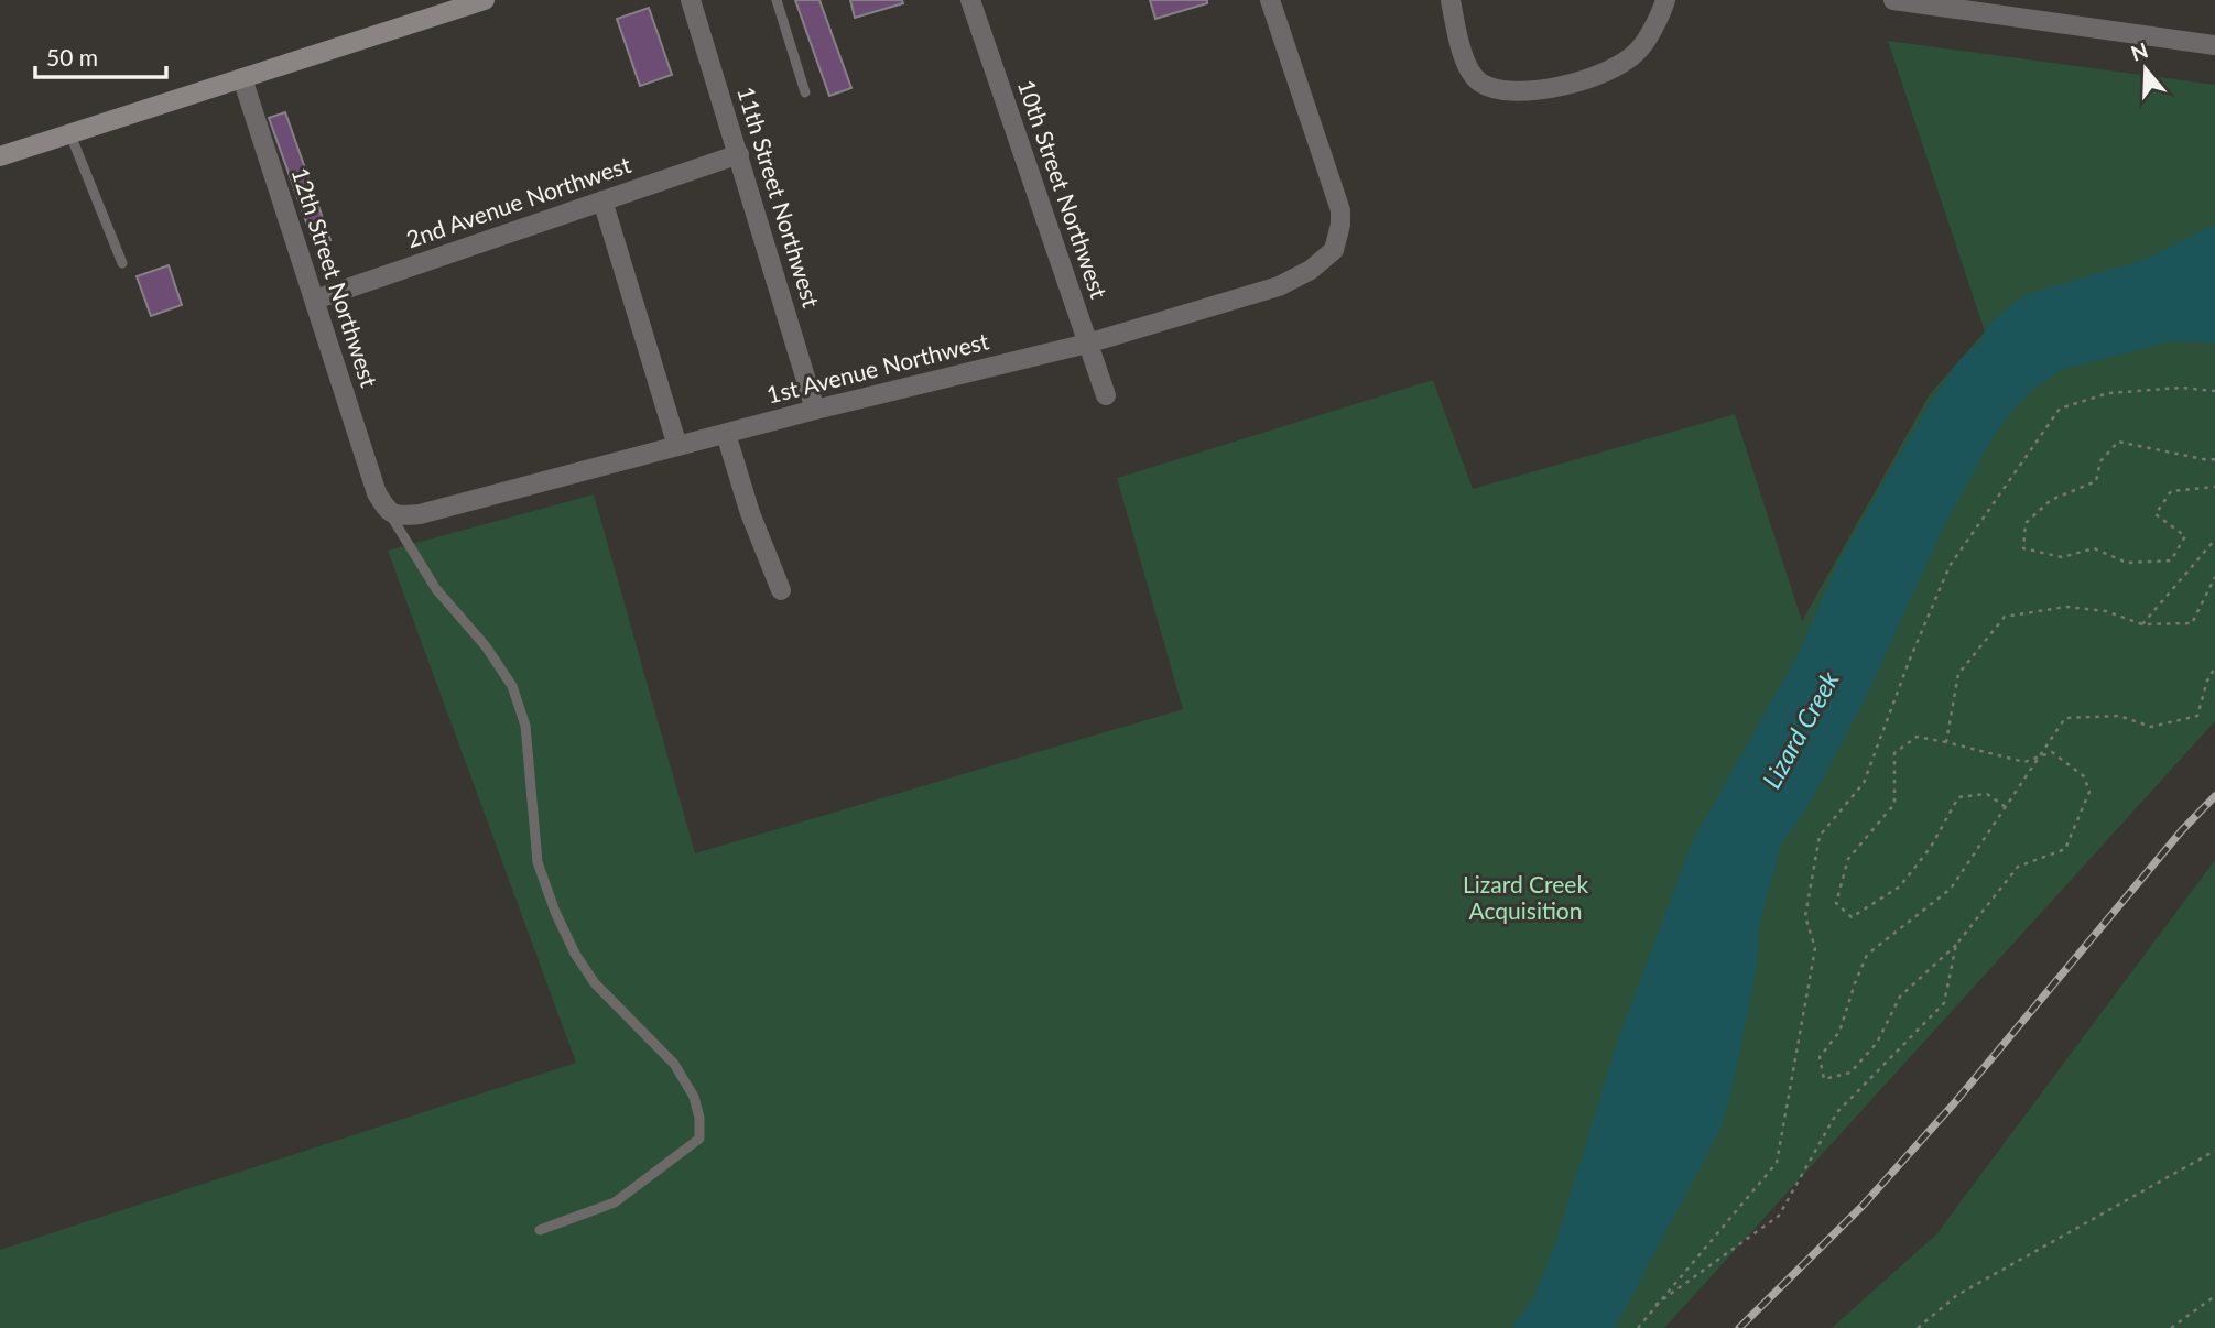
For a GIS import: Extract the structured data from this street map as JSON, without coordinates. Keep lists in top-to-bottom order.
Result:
{
  "streets": {
    "street": [
      "10th Street Northwest",
      "11th Street Northwest",
      "2nd Avenue Northwest",
      "12th Street Northwest",
      "1st Avenue Northwest"
    ]
  },
  "crossings": [
    ["10th Street Northwest", "1st Avenue Northwest"],
    ["11th Street Northwest", "2nd Avenue Northwest"],
    ["11th Street Northwest", "1st Avenue Northwest"],
    ["2nd Avenue Northwest", "12th Street Northwest"],
    ["12th Street Northwest", "1st Avenue Northwest"]
  ],
  "water": ["Lizard Creek"],
  "parks": ["Lizard Creek Acquisition"],
  "scale_bar": "50 m",
  "north": "top"
}
